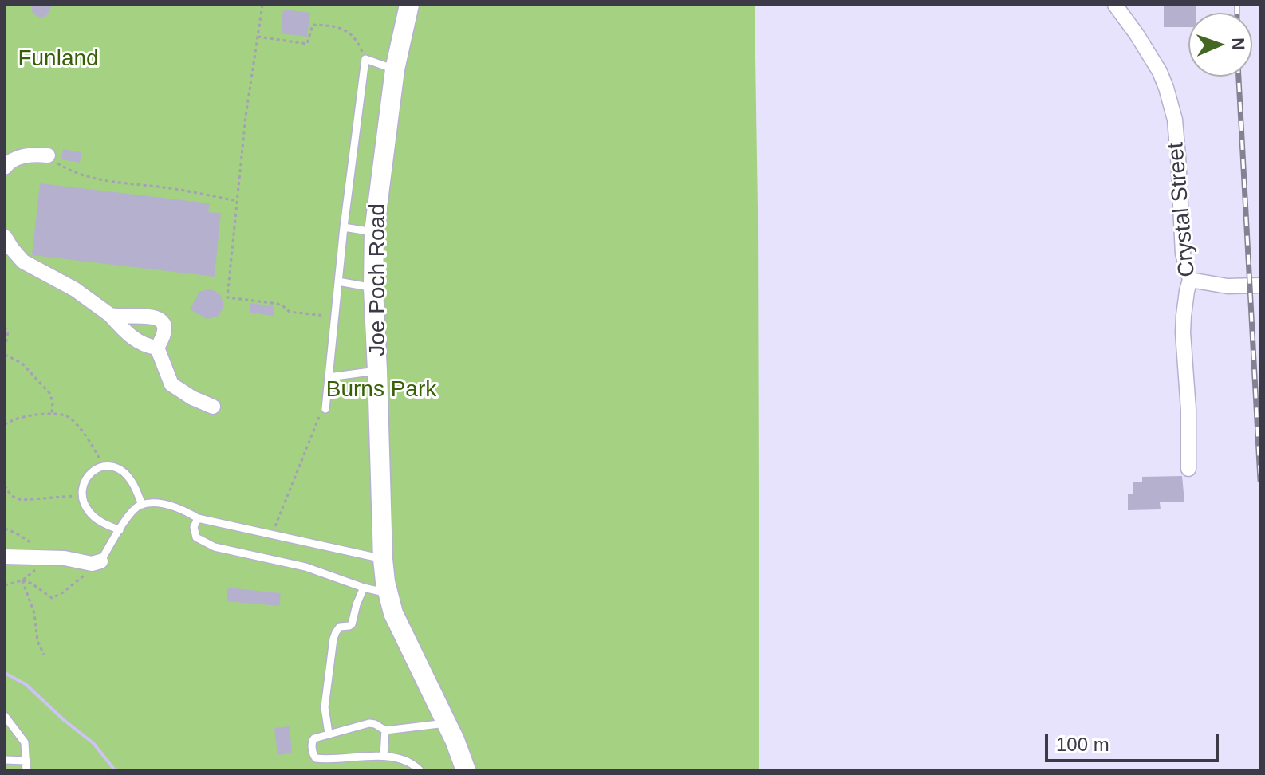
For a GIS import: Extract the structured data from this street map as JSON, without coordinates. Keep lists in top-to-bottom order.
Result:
{
  "streets": {
    "street": ["Crystal Street", "Joe Poch Road"]
  },
  "parks": ["Funland", "Burns Park"],
  "scale_bar": "100 m",
  "north": "right"
}
